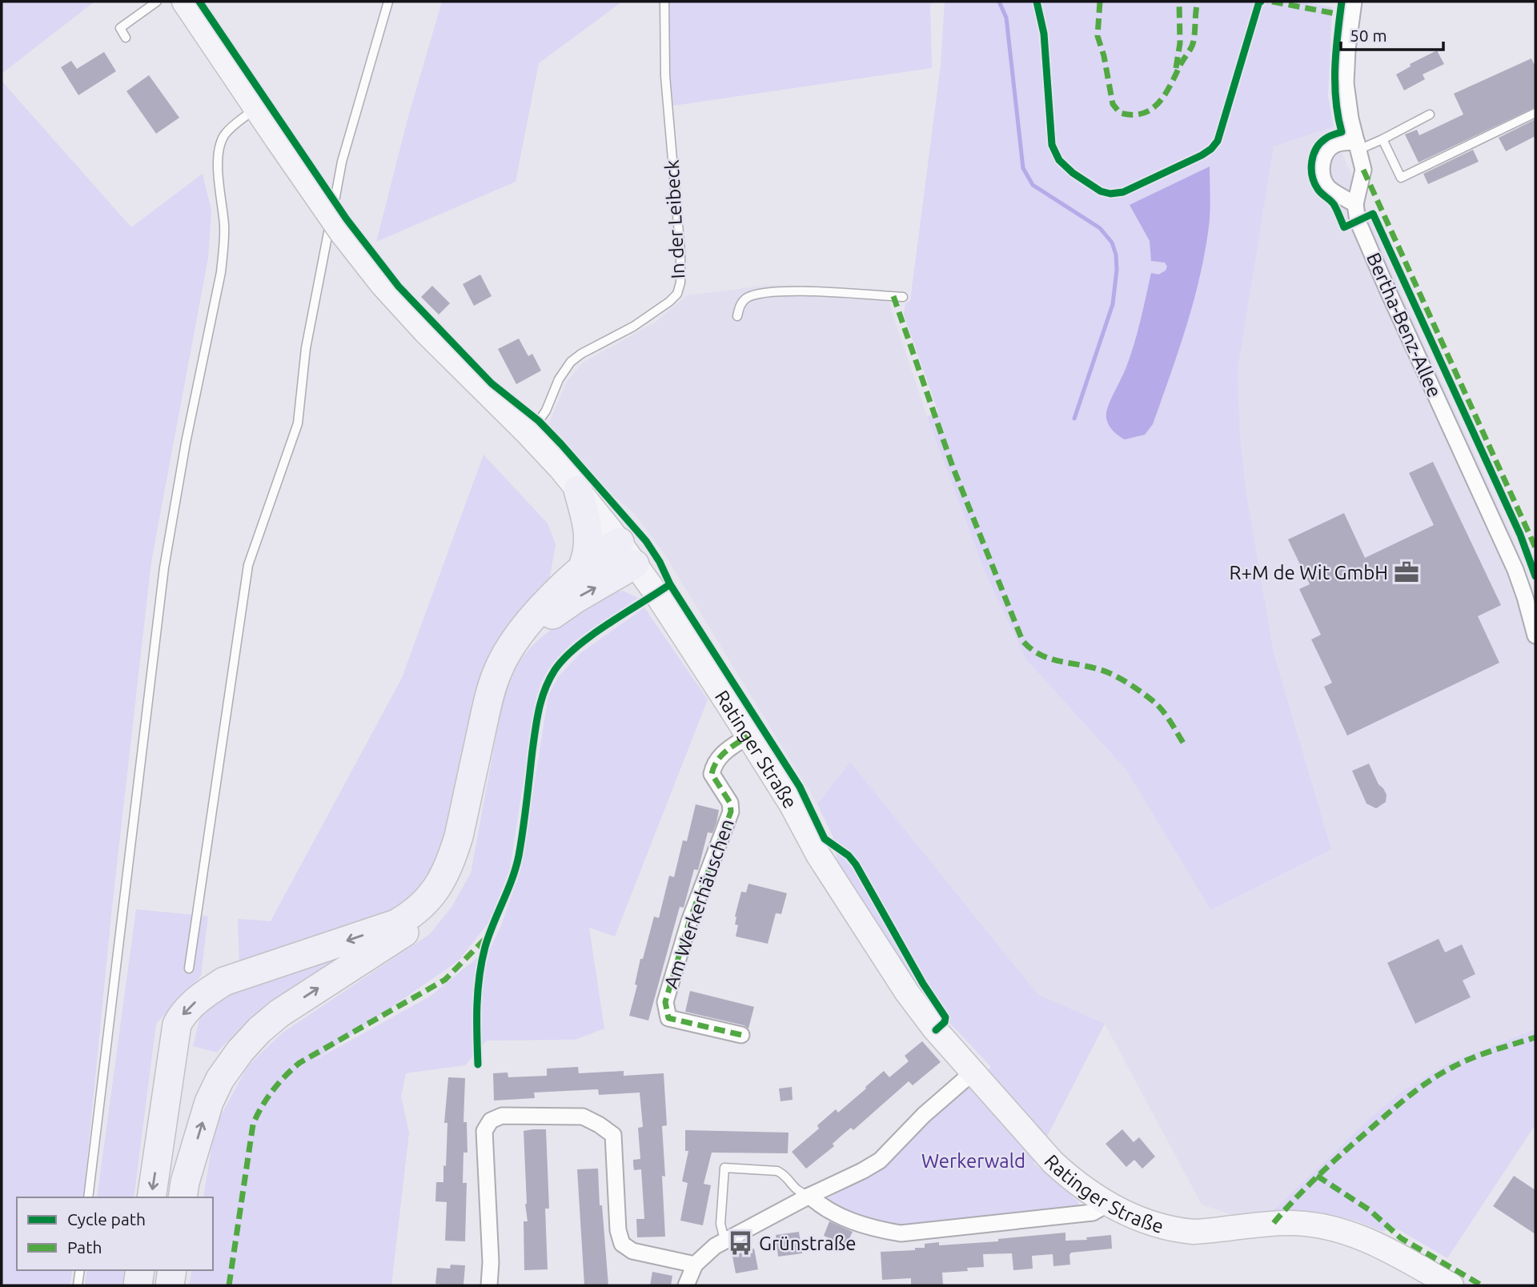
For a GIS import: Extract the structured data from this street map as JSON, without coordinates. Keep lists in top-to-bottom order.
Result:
{
  "streets": {
    "main road": ["Ratinger Straße"],
    "street": ["Bertha-Benz-Allee", "Am Werkerhäuschen"],
    "lane": ["In der Leibeck"]
  },
  "crossings": [
    ["In der Leibeck", "Ratinger Straße"],
    ["Ratinger Straße", "Am Werkerhäuschen"]
  ],
  "parks": ["Werkerwald"],
  "places": {
    "office": ["R+M de Wit GmbH"],
    "bus stop": ["Grünstraße"]
  },
  "legend": ["Cycle path", "Path"],
  "scale_bar": "50 m"
}
